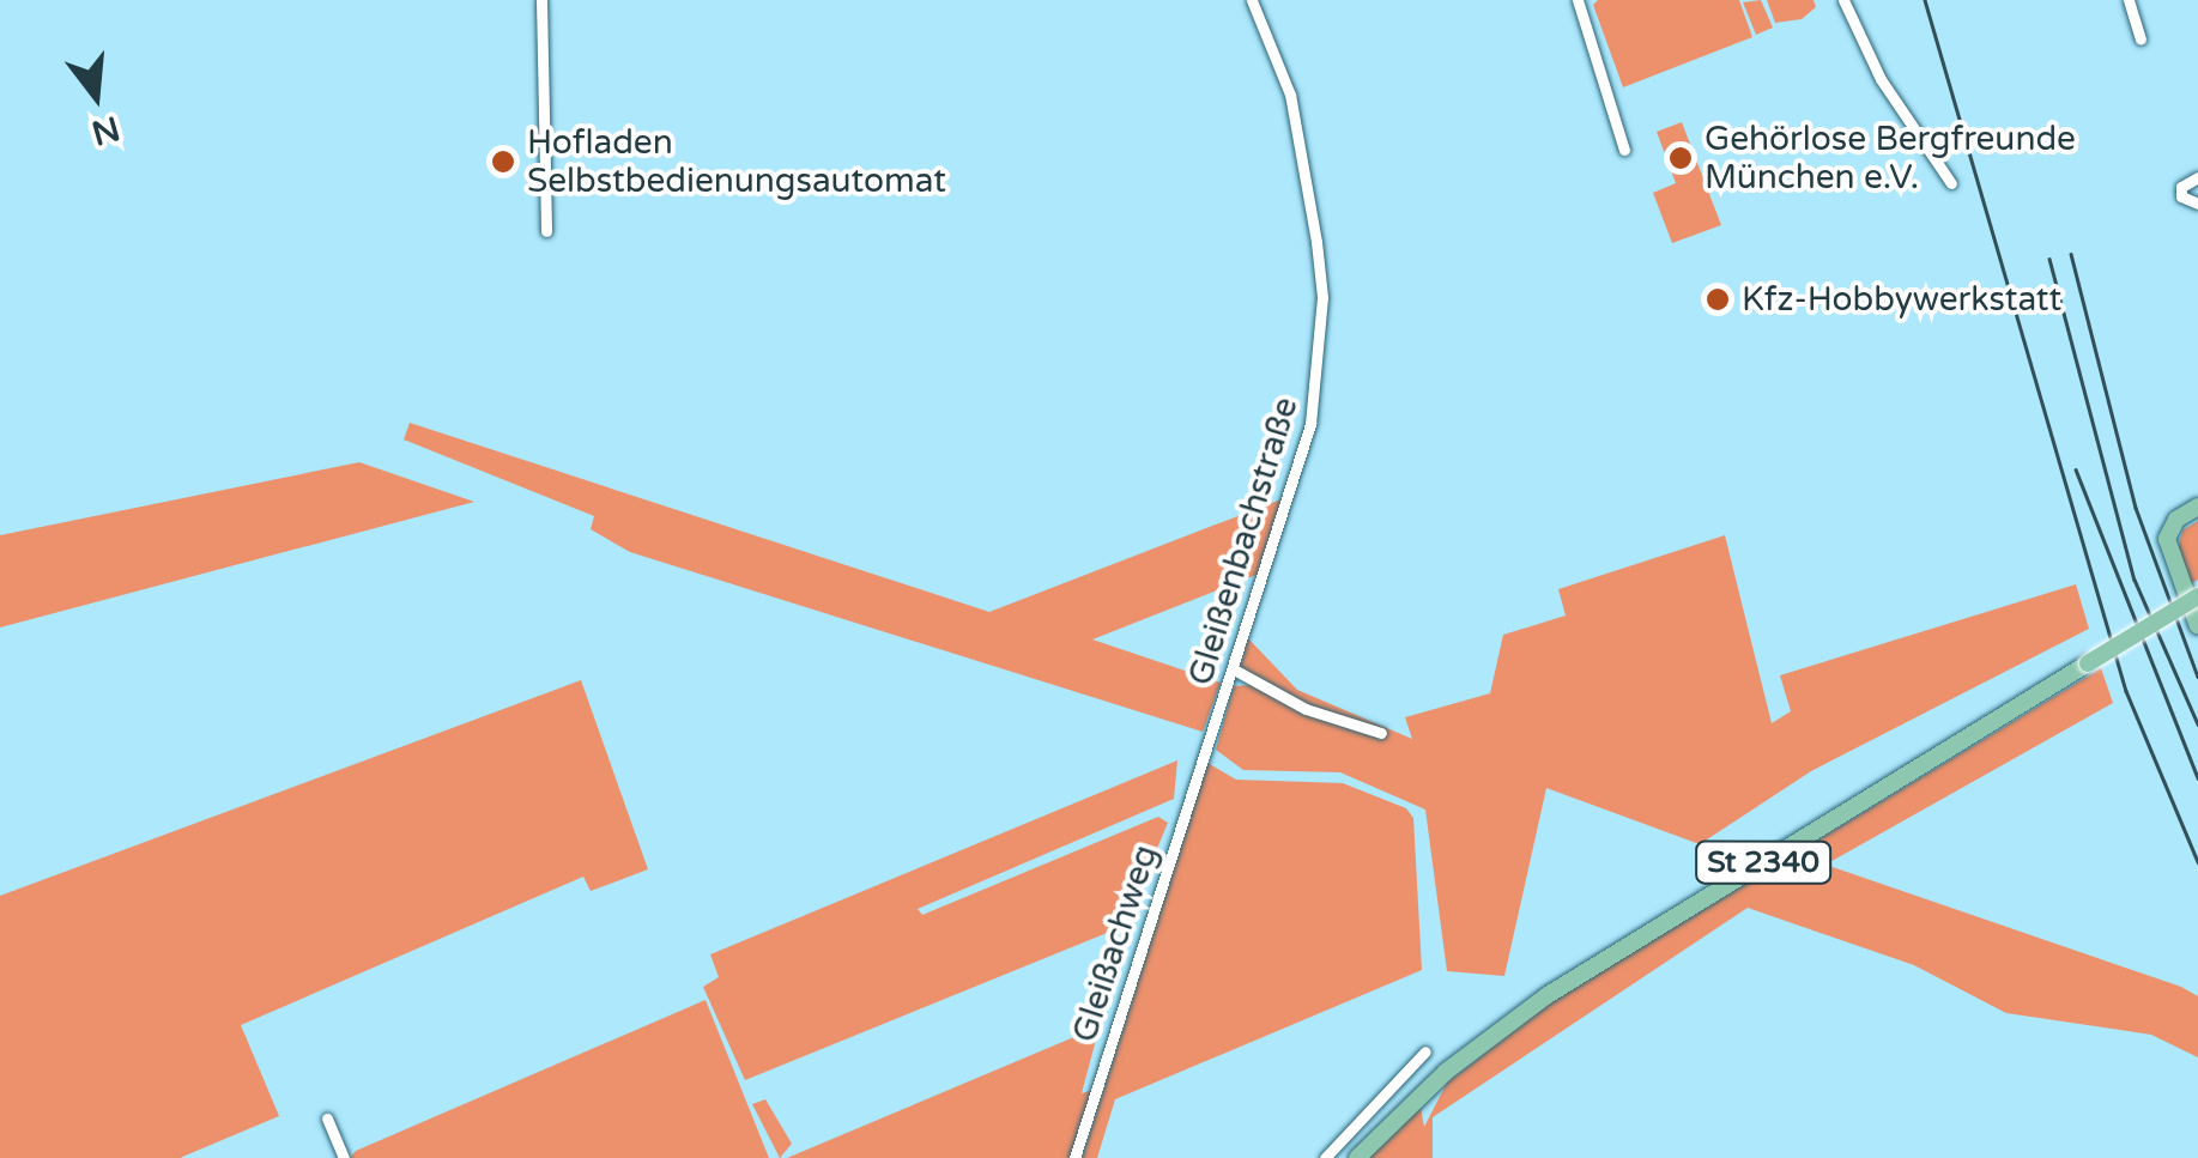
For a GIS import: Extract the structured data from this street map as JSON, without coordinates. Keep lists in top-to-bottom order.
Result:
{
  "streets": {
    "main road": ["St 2340"],
    "street": ["Gleißenbachstraße", "Gleißachweg"]
  },
  "crossings": [
    ["Gleißenbachstraße", "Gleißachweg"]
  ],
  "places": ["Gehörlose Bergfreunde München e.V.", "Hofladen Selbstbedienungsautomat", "Kfz-Hobbywerkstatt"],
  "north": "bottom"
}
